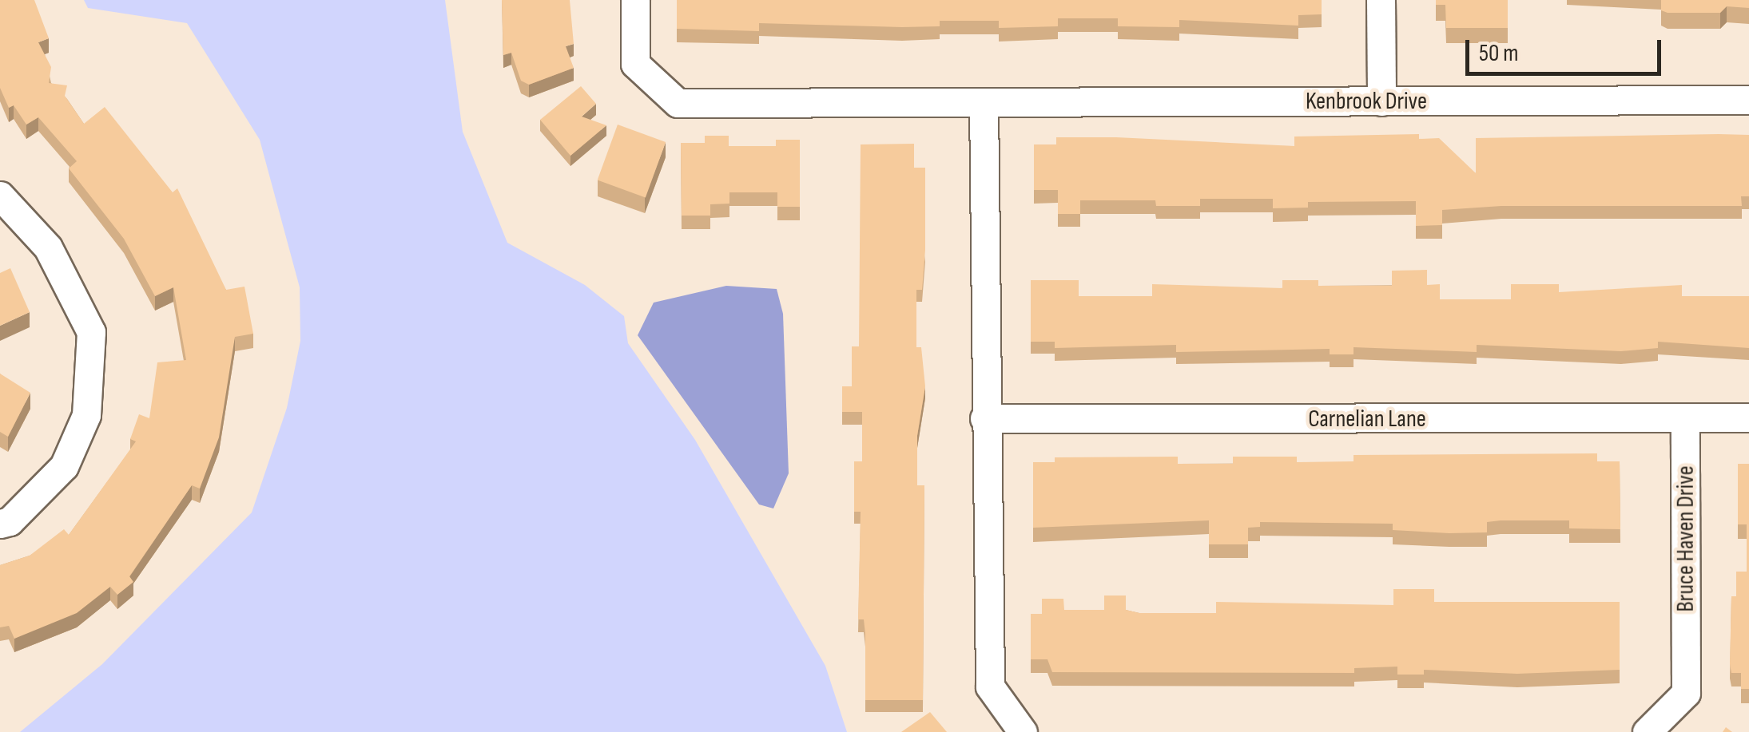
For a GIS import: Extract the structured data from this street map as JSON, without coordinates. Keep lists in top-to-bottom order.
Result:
{
  "streets": {
    "street": ["Kenbrook Drive", "Carnelian Lane", "Bruce Haven Drive"]
  },
  "crossings": [
    ["Carnelian Lane", "Bruce Haven Drive"]
  ],
  "scale_bar": "50 m"
}
